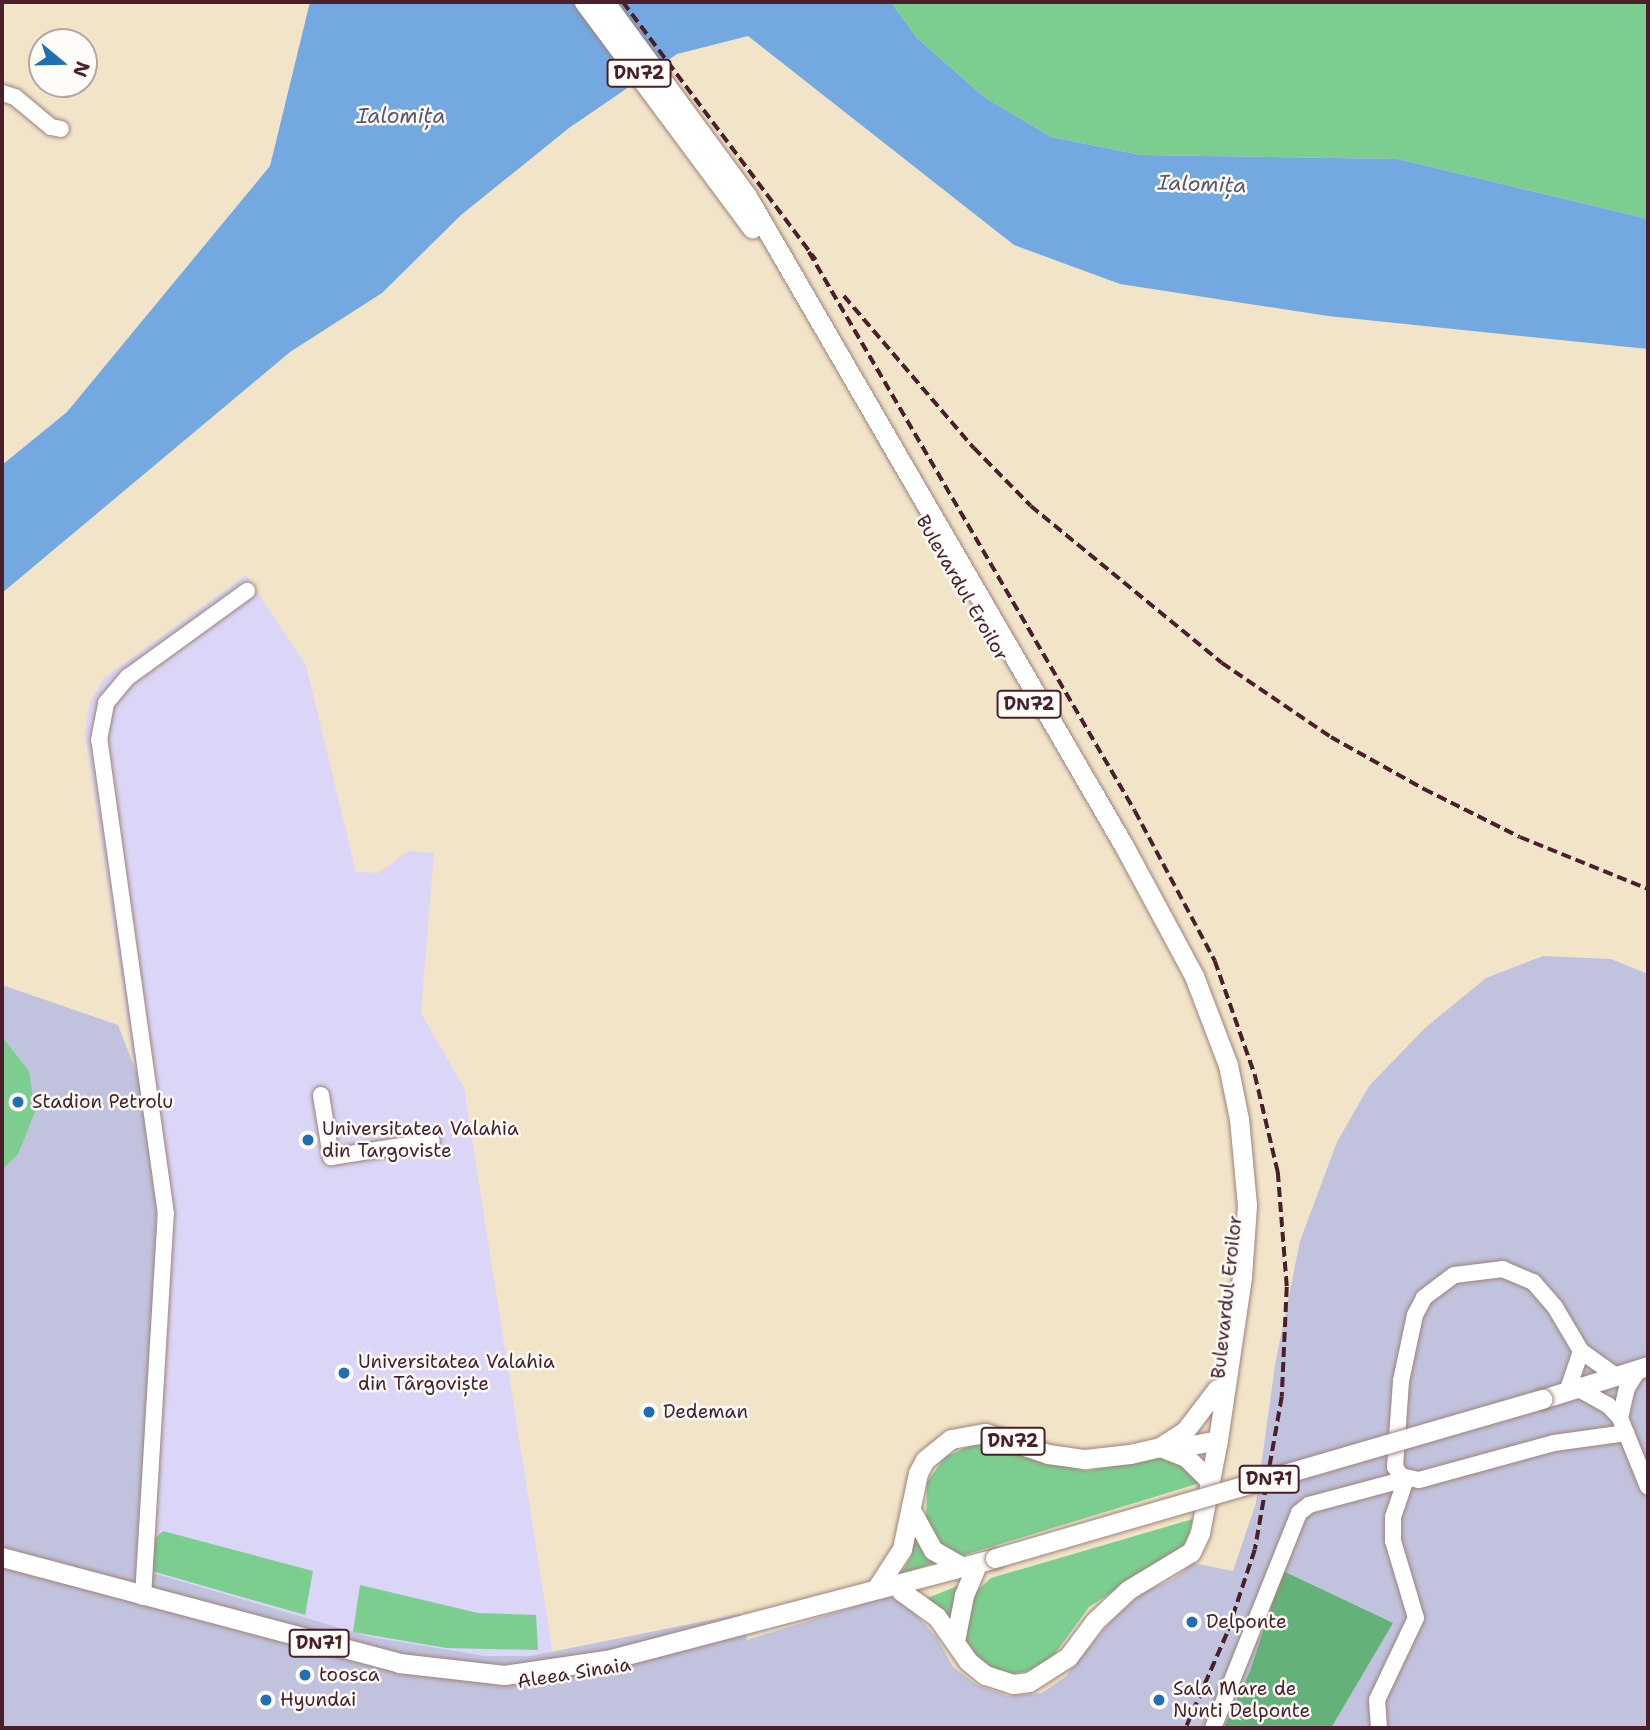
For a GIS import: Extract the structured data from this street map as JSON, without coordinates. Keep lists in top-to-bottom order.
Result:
{
  "streets": {
    "main road": [
      "DN72",
      "Bulevardul Eroilor",
      "DN71",
      "Aleea Sinaia"
    ]
  },
  "crossings": [
    ["DN72", "Bulevardul Eroilor"],
    ["DN72", "Aleea Sinaia"],
    ["DN71", "Aleea Sinaia"]
  ],
  "water": ["Ialomița"],
  "places": [
    "Stadion Petrolu",
    "Universitatea Valahia din Targoviste",
    "Universitatea Valahia din Târgoviște",
    "Dedeman",
    "Delponte",
    "toosca",
    "Hyundai",
    "Sala Mare de Nunti Delponte"
  ],
  "north": "right"
}
